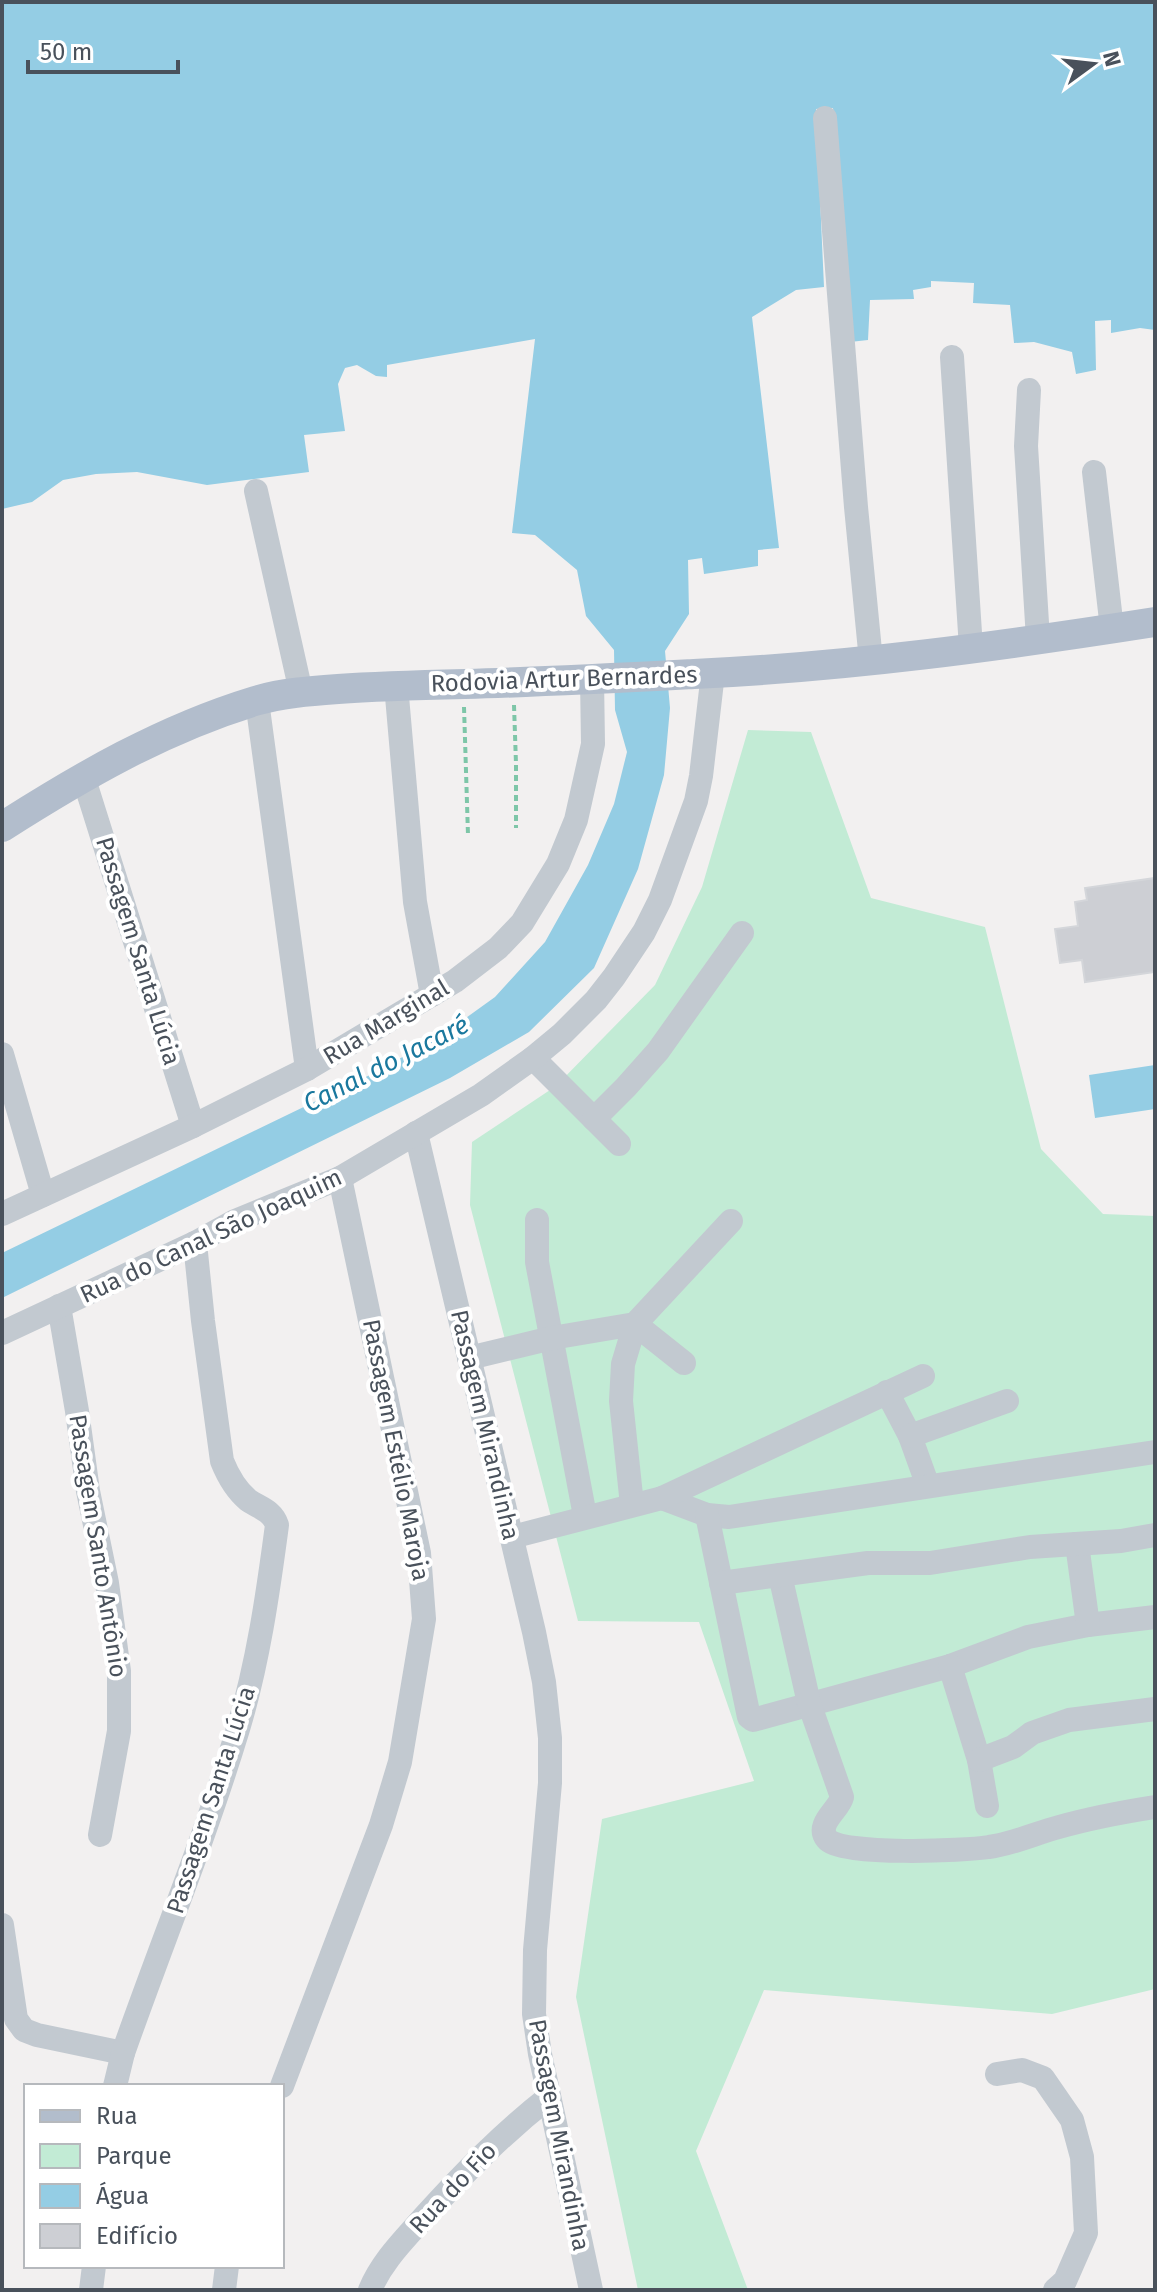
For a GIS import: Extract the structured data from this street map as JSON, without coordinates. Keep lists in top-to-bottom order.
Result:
{
  "streets": {
    "main road": ["Rodovia Artur Bernardes"],
    "street": [
      "Passagem Santa Lúcia",
      "Rua Marginal",
      "Rua do Canal São Joaquim",
      "Passagem Mirandinha",
      "Passagem Estélio Maroja",
      "Passagem Santo Antônio",
      "Rua do Fio"
    ]
  },
  "crossings": [
    ["Rodovia Artur Bernardes", "Passagem Santa Lúcia"],
    ["Rodovia Artur Bernardes", "Rua Marginal"],
    ["Passagem Santa Lúcia", "Rua Marginal"],
    ["Passagem Santa Lúcia", "Rua do Canal São Joaquim"],
    ["Rua do Canal São Joaquim", "Passagem Mirandinha"],
    ["Rua do Canal São Joaquim", "Passagem Estélio Maroja"],
    ["Rua do Canal São Joaquim", "Passagem Santo Antônio"],
    ["Passagem Mirandinha", "Rua do Fio"]
  ],
  "water": ["Canal do Jacaré"],
  "legend": [
    "Rua",
    "Parque",
    "Água",
    "Edifício"
  ],
  "scale_bar": "50 m",
  "north": "right"
}
